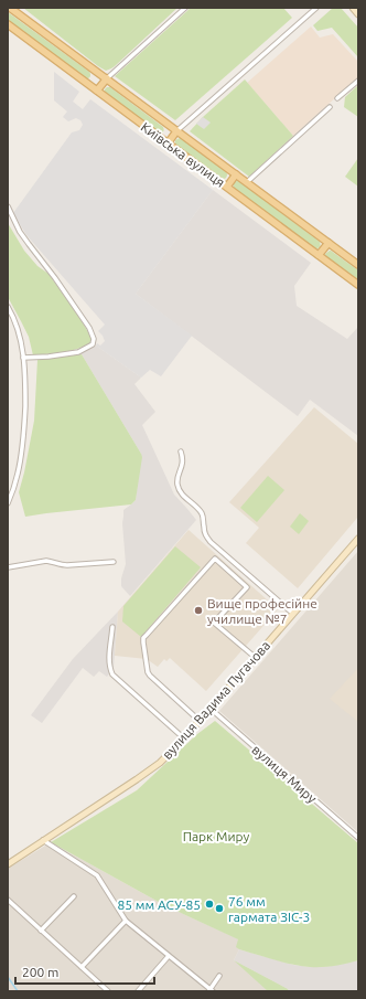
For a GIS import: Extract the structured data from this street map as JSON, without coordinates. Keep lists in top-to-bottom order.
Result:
{
  "streets": {
    "main road": ["Київська вулиця"],
    "street": ["вулиця Вадима Пугачова", "вулиця Миру"]
  },
  "crossings": [
    ["вулиця Вадима Пугачова", "вулиця Миру"]
  ],
  "parks": ["Парк Миру"],
  "places": ["Вище професійне училище №7", "85 мм АСУ-85", "76 мм гармата ЗІС-3"],
  "scale_bar": "200 m"
}
